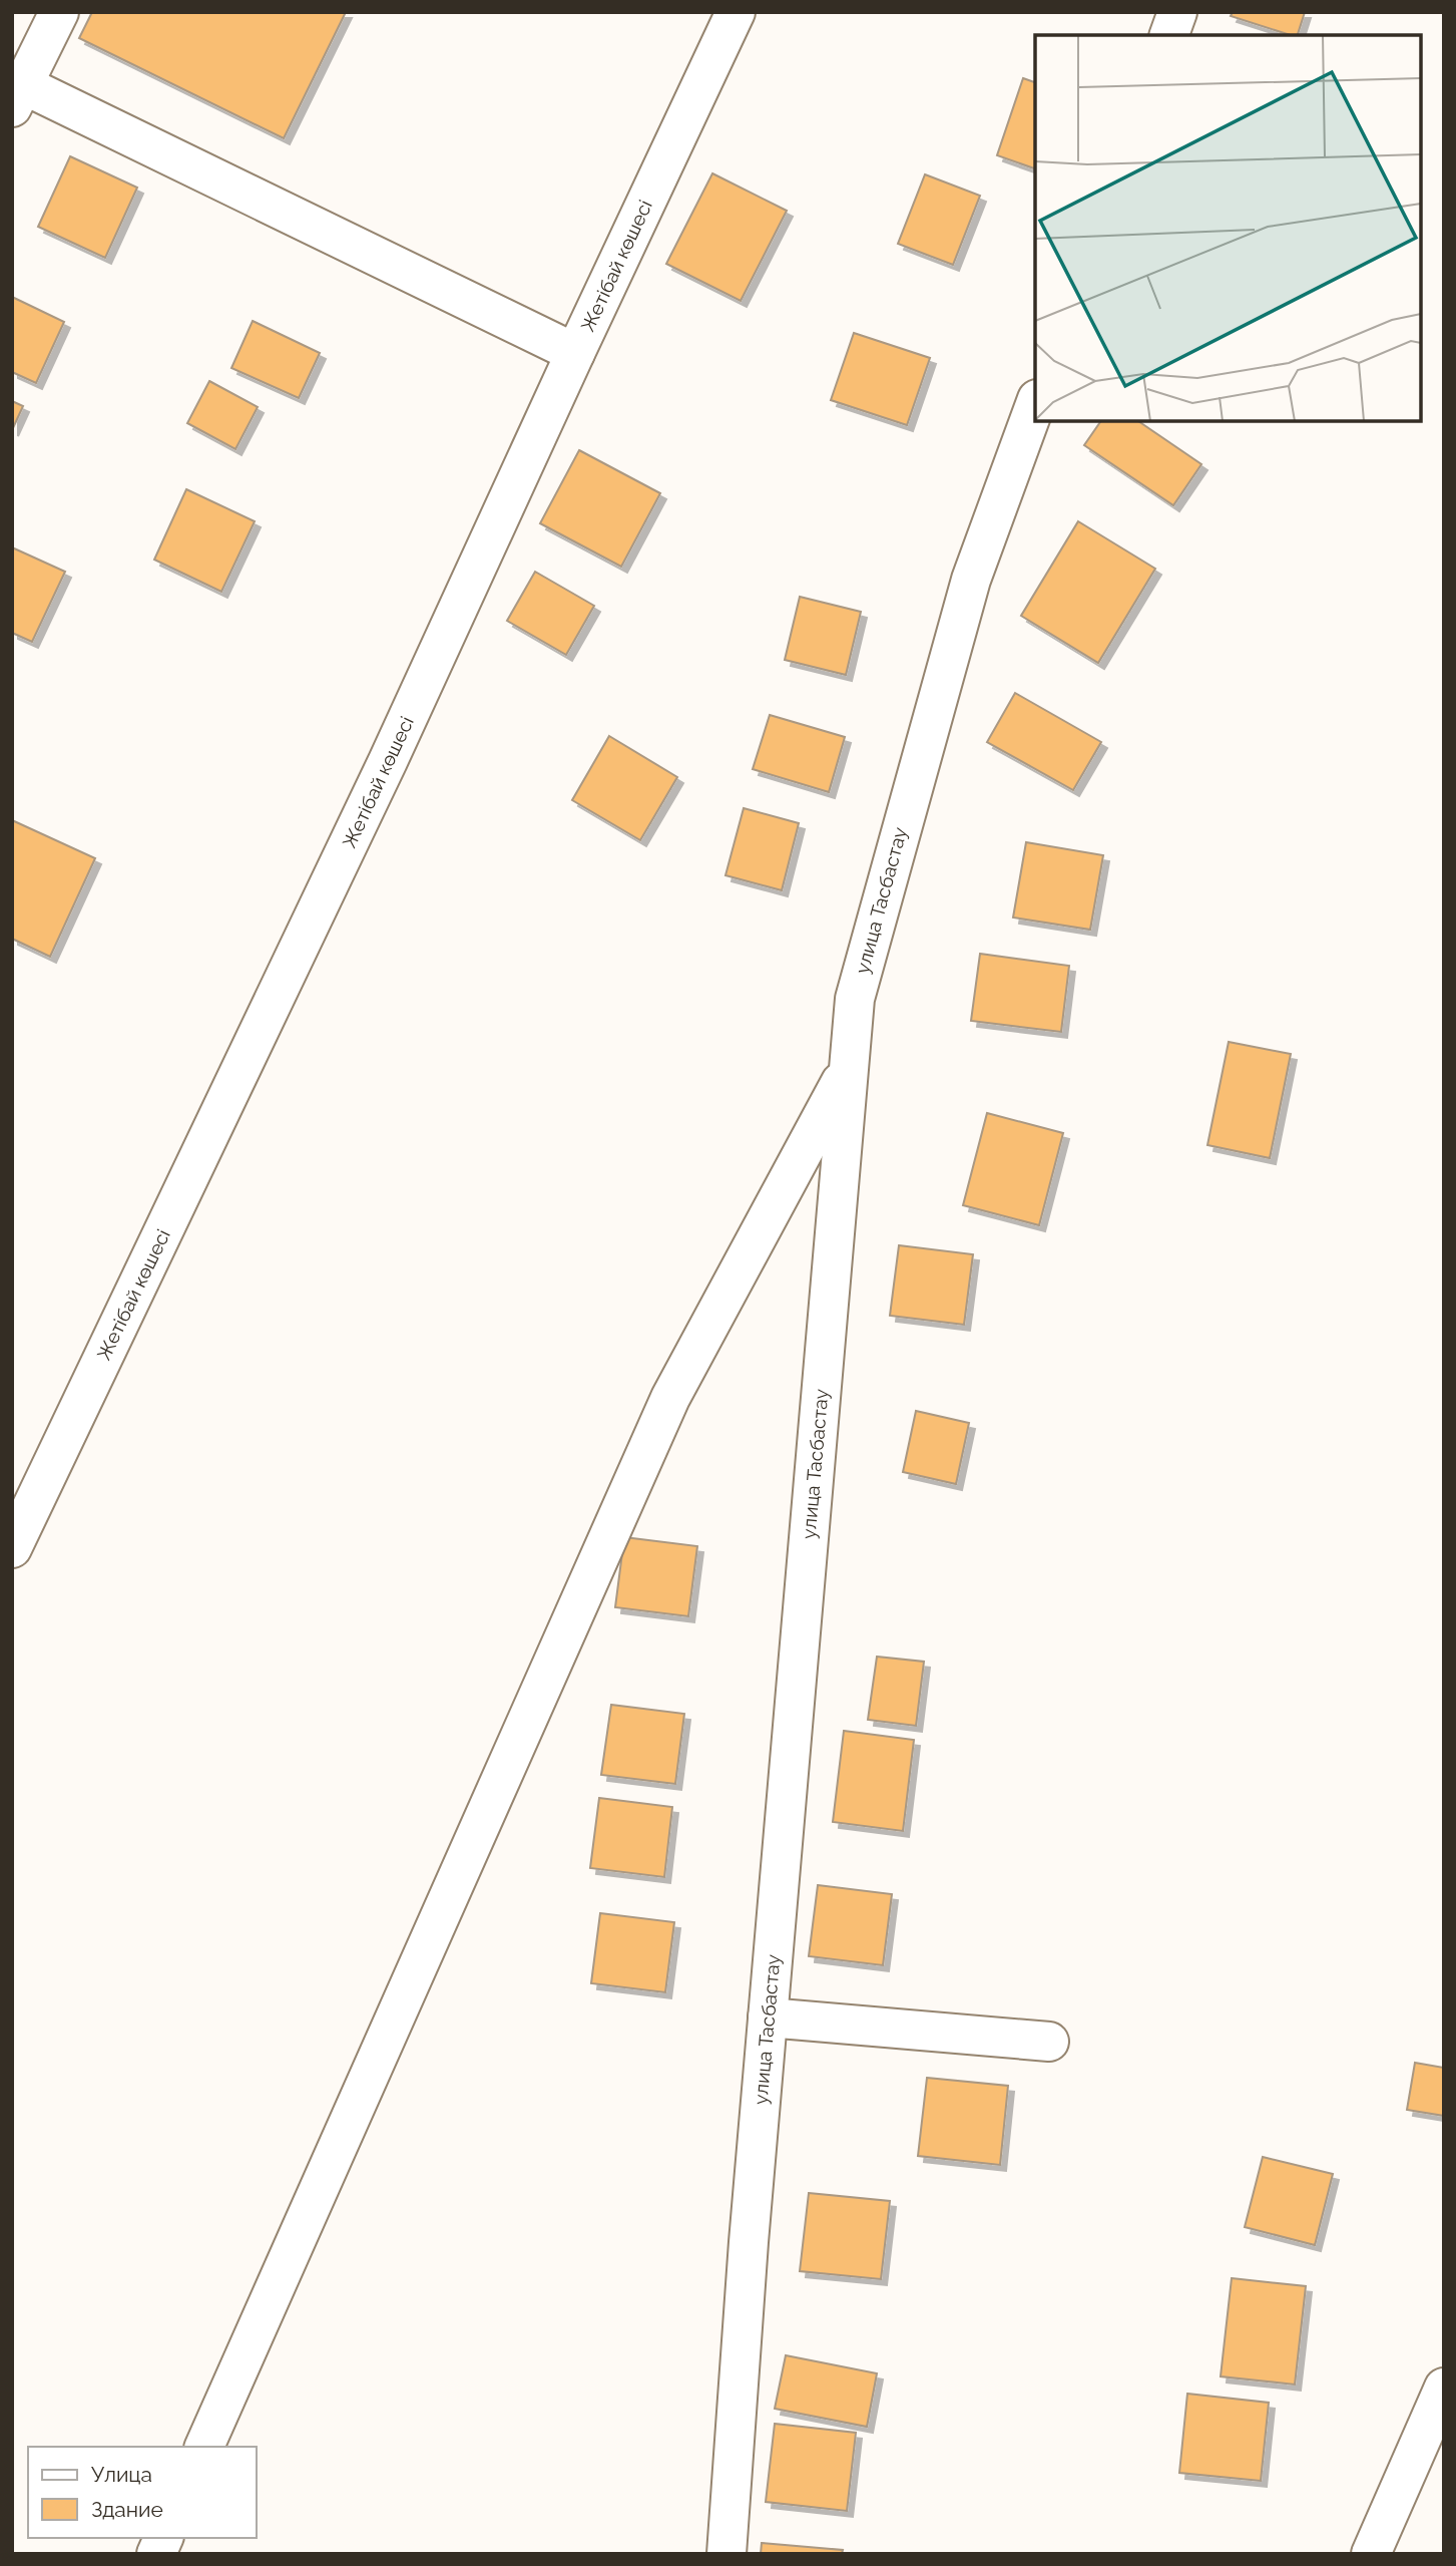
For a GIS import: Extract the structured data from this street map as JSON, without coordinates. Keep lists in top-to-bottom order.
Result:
{
  "streets": {
    "street": ["Жетібай көшесі", "улица Тасбастау"]
  },
  "legend": ["Улица", "Здание"]
}
